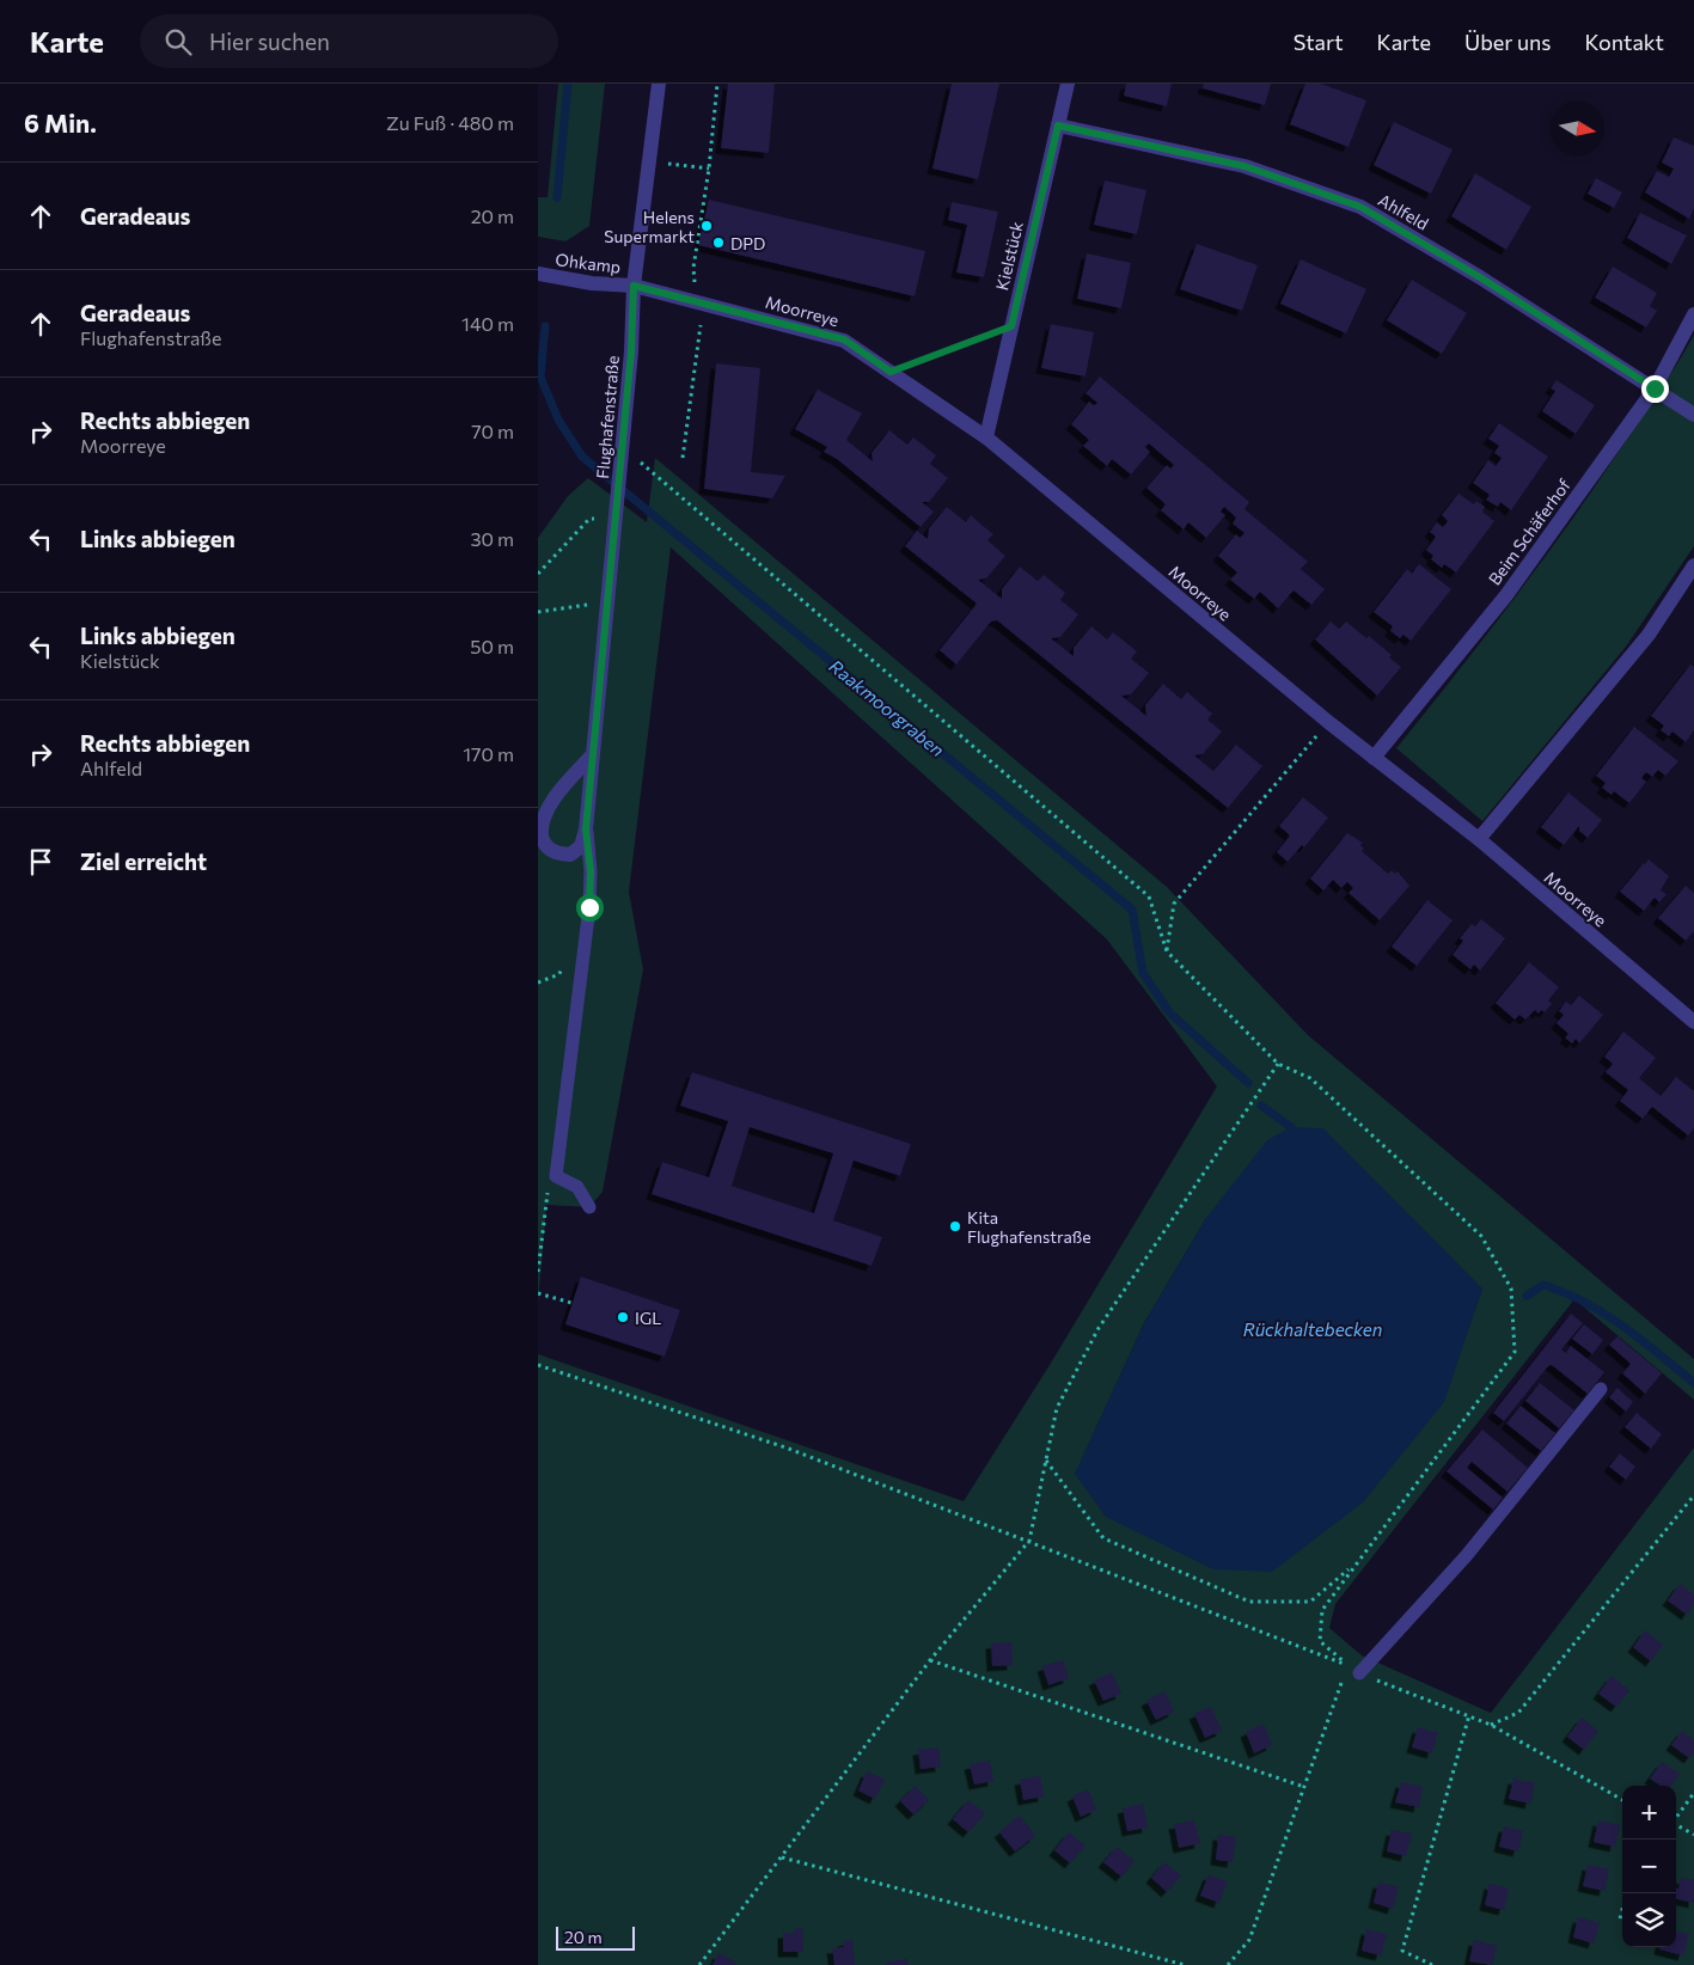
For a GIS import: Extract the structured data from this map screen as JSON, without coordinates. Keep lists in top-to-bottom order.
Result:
{
  "streets": {
    "street": [
      "Ahlfeld",
      "Kielstück",
      "Ohkamp",
      "Moorreye",
      "Flughafenstraße",
      "Beim Schäferhof"
    ]
  },
  "crossings": [
    ["Ahlfeld", "Kielstück"],
    ["Ahlfeld", "Beim Schäferhof"],
    ["Kielstück", "Moorreye"],
    ["Ohkamp", "Moorreye"],
    ["Ohkamp", "Flughafenstraße"],
    ["Moorreye", "Flughafenstraße"],
    ["Moorreye", "Beim Schäferhof"]
  ],
  "water": ["Raakmoorgraben", "Rückhaltebecken"],
  "places": [
    "Helens Supermarkt",
    "DPD",
    "Kita Flughafenstraße",
    "IGL"
  ],
  "scale_bar": "20 m",
  "north": "right",
  "page": {
    "header": "Karte",
    "search": "Hier suchen",
    "nav": [
      "Start",
      "Karte",
      "Über uns",
      "Kontakt"
    ],
    "heading": ["6 Min.", "Zu Fuß · 480 m"],
    "list": [
      ["Geradeaus", "20 m"],
      ["Geradeaus", "Flughafenstraße", "140 m"],
      ["Rechts abbiegen", "Moorreye", "70 m"],
      ["Links abbiegen", "30 m"],
      ["Links abbiegen", "Kielstück", "50 m"],
      ["Rechts abbiegen", "Ahlfeld", "170 m"],
      "Ziel erreicht"
    ],
    "map_buttons": ["+", "−"],
    "scale": "20 m"
  }
}
